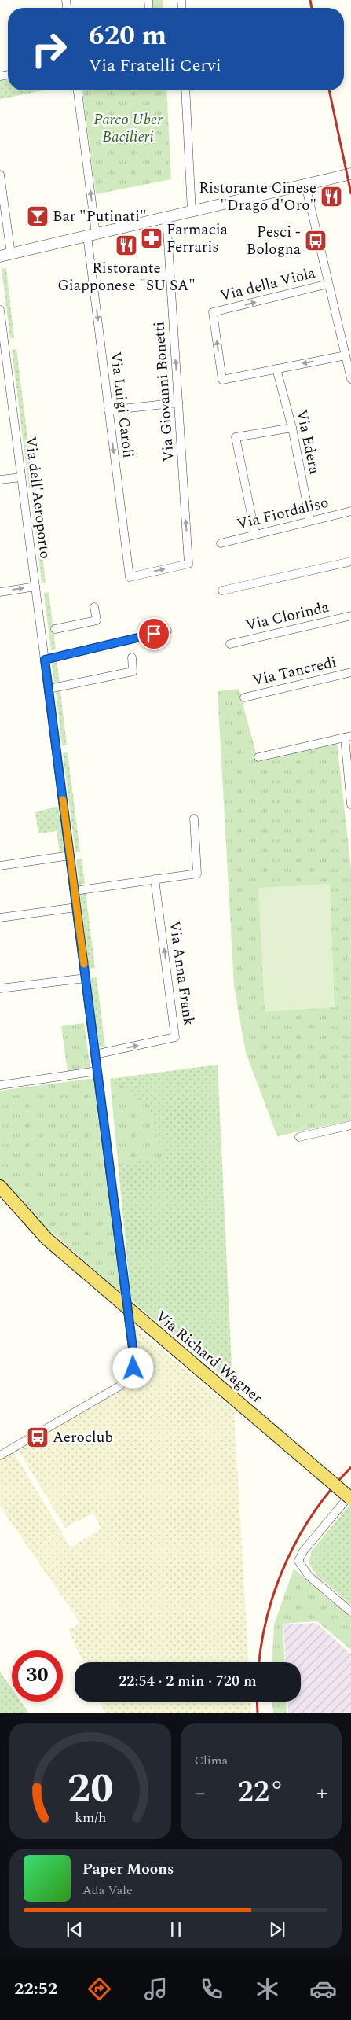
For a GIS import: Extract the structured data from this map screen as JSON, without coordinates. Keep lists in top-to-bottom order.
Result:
{
  "streets": {
    "main road": ["Via Richard Wagner"],
    "street": [
      "Via della Viola",
      "Via Giovanni Bonetti",
      "Via Luigi Caroli",
      "Via Edera",
      "Via dell'Aeroporto",
      "Via Fiordaliso",
      "Via Clorinda",
      "Via Tancredi",
      "Via Anna Frank"
    ]
  },
  "crossings": [
    ["Via della Viola", "Via Edera"],
    ["Via Giovanni Bonetti", "Via Luigi Caroli"],
    ["Via Edera", "Via Fiordaliso"],
    ["Via dell'Aeroporto", "Via Anna Frank"]
  ],
  "one_way": ["Via Giovanni Bonetti"],
  "parks": ["Parco Uber Bacilieri"],
  "places": {
    "restaurant": ["Ristorante Cinese \"Drago d'Oro\"", "Ristorante Giapponese \"SU SA\""],
    "bar": ["Bar \"Putinati\""],
    "pharmacy": ["Farmacia Ferraris"],
    "bus stop": ["Pesci - Bologna", "Aeroclub"]
  },
  "page": {
    "turn": ["620 m", "Via Fratelli Cervi"],
    "limit": "30",
    "trip": "22:54 · 2 min · 720 m",
    "tile": "Clima",
    "heat": ["−", "22°", "+"],
    "song": ["Paper Moons", "Ada Vale"],
    "tabs": "22:52",
    "gauge": ["20", "km/h"]
  }
}
